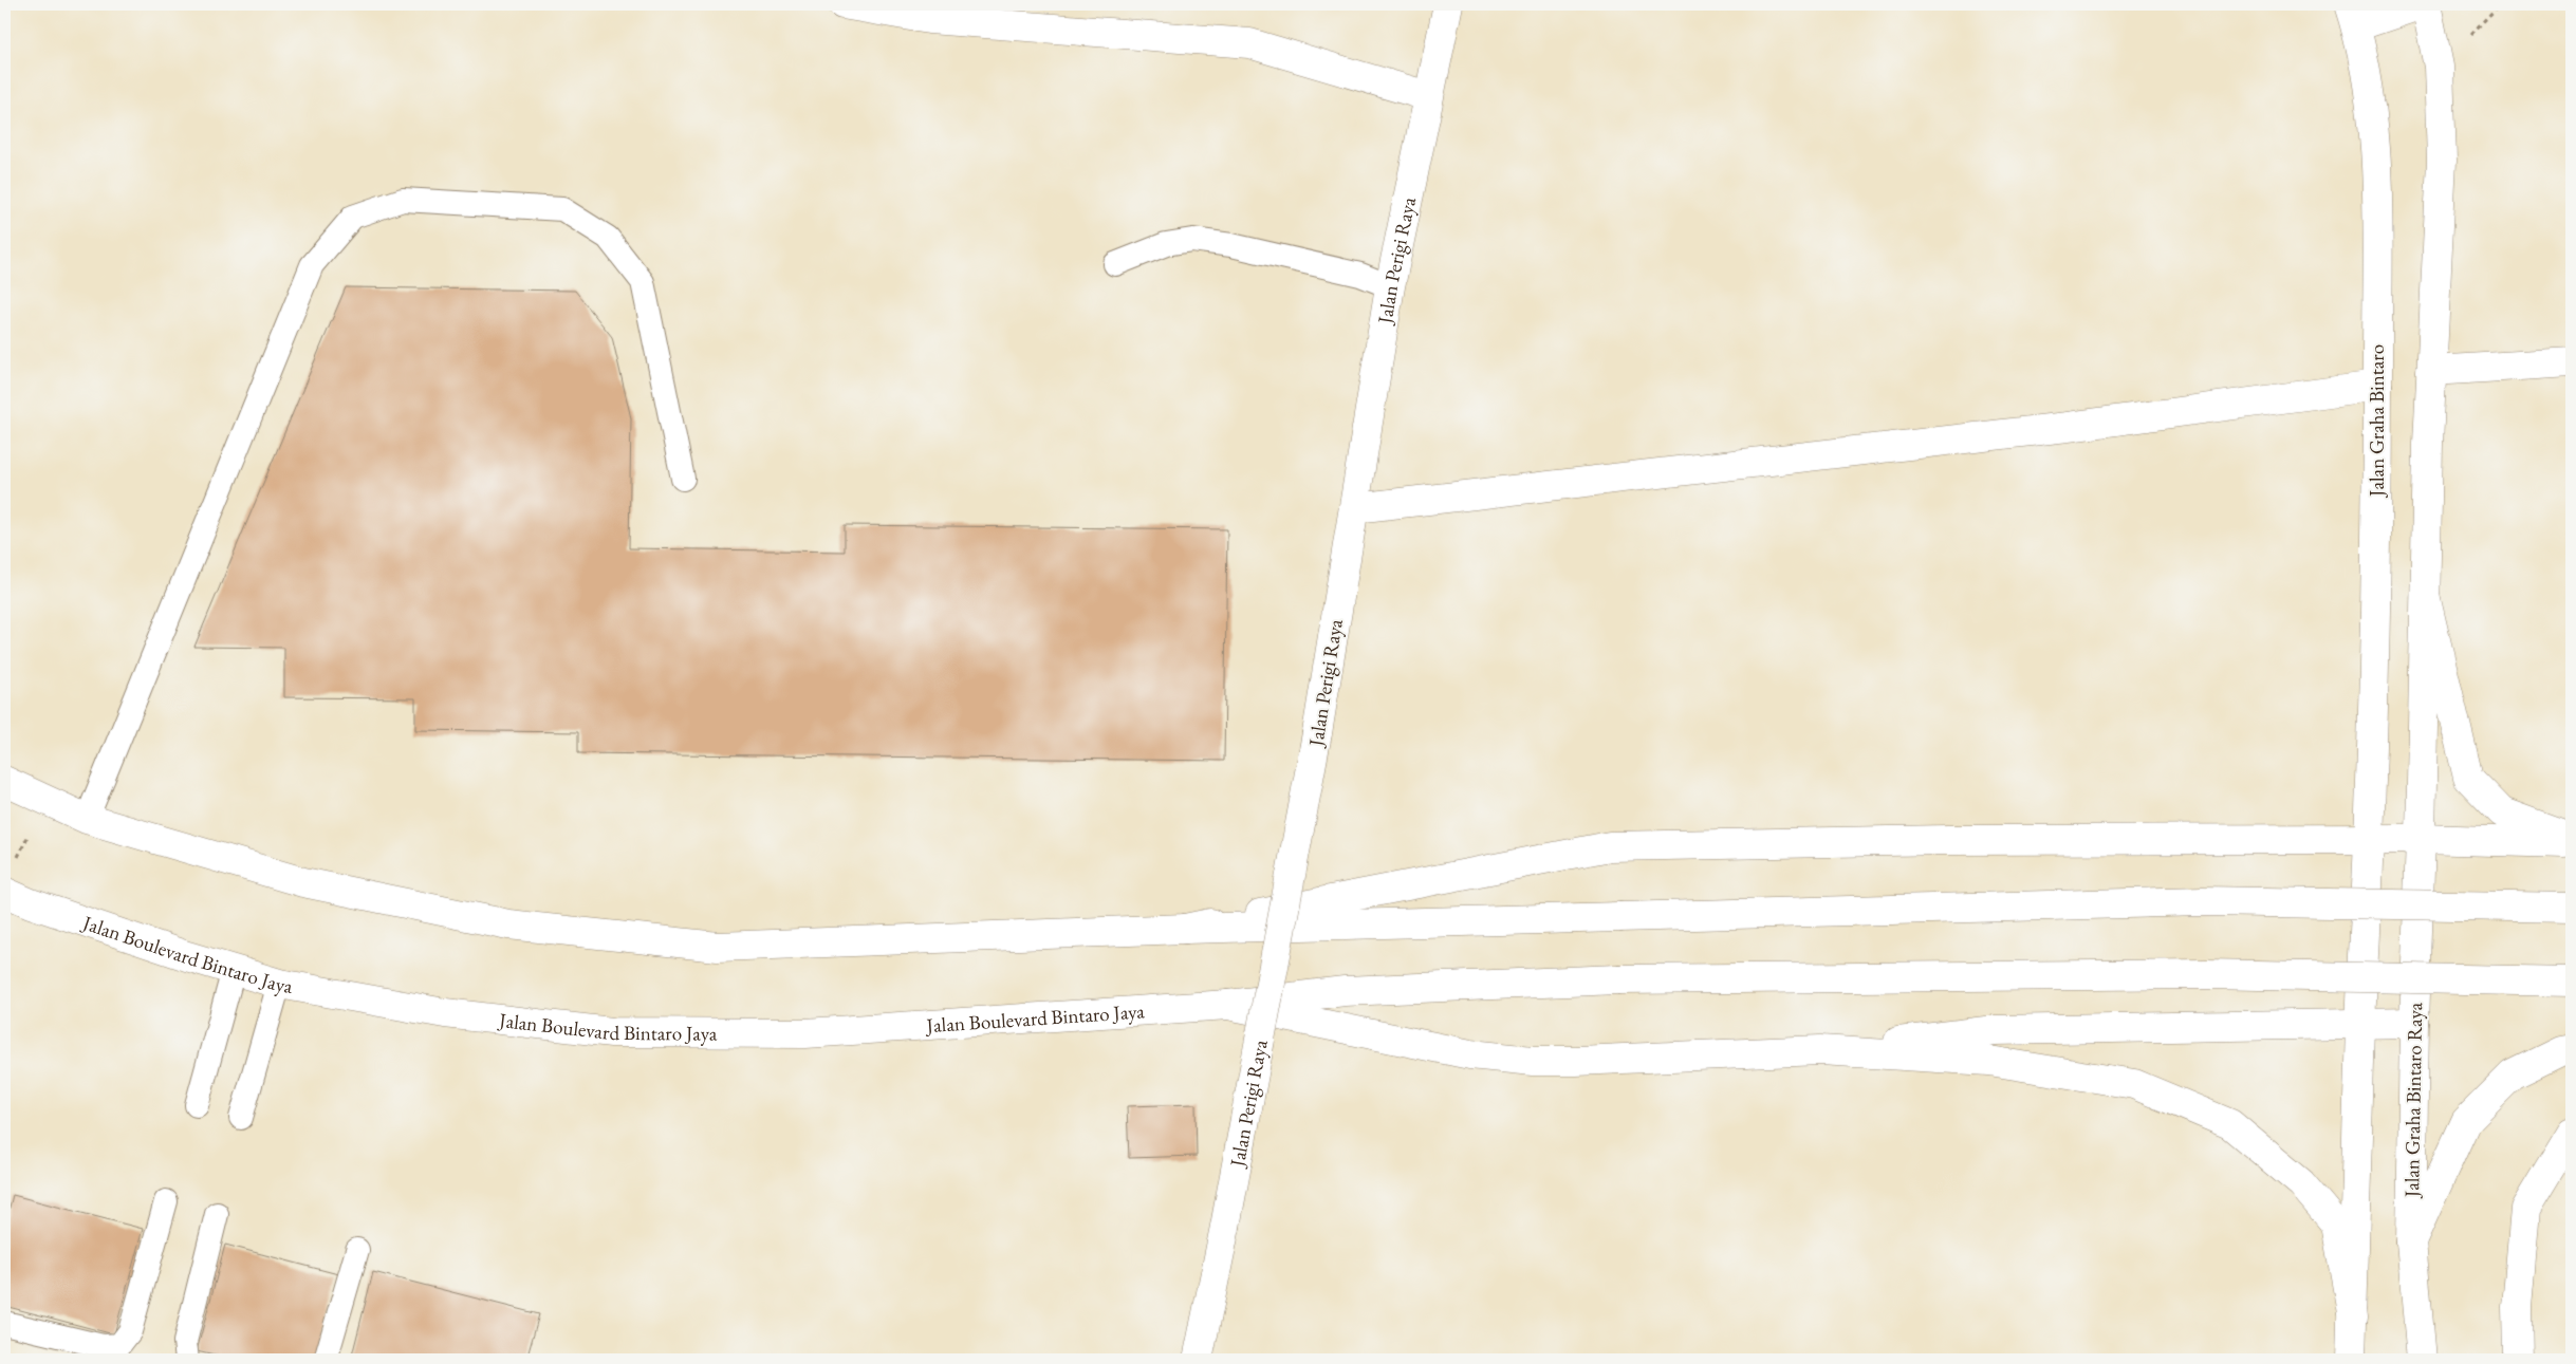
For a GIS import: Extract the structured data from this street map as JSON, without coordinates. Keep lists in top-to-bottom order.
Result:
{
  "streets": {
    "main road": [
      "Jalan Perigi Raya",
      "Jalan Graha Bintaro",
      "Jalan Boulevard Bintaro Jaya",
      "Jalan Graha Bintaro Raya"
    ]
  }
}
